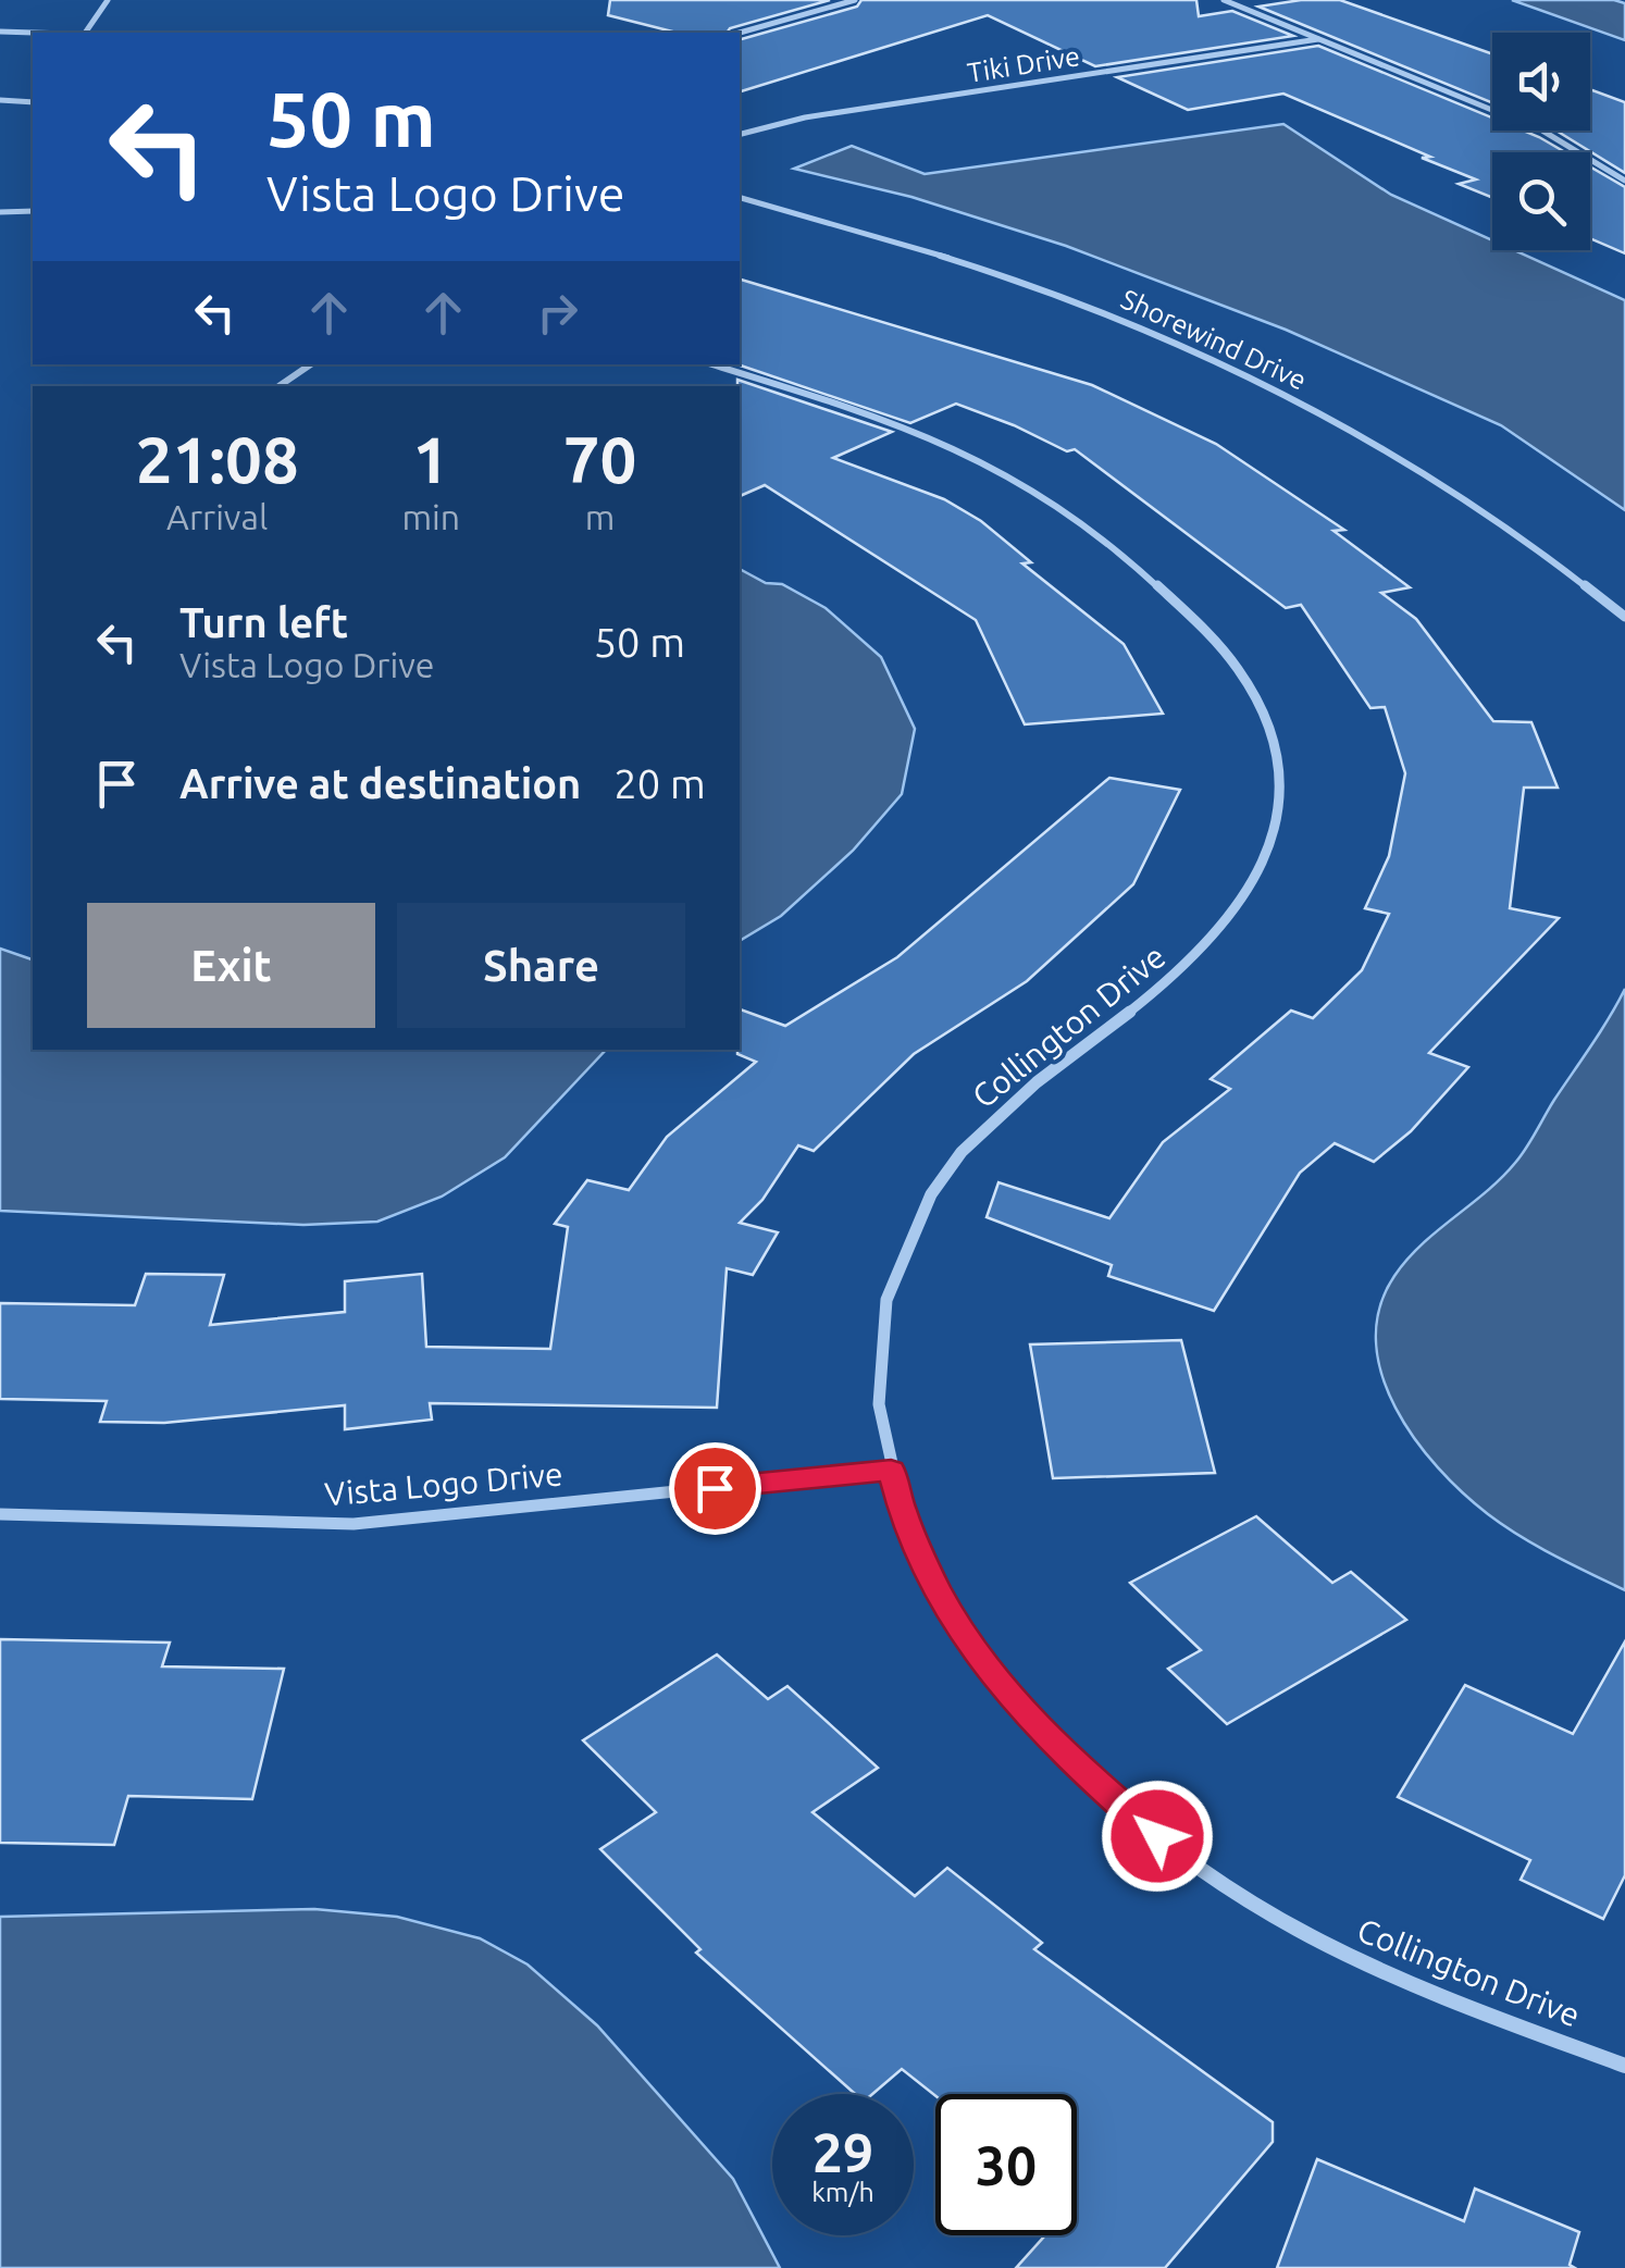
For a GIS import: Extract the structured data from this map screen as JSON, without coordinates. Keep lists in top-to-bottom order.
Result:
{
  "streets": {
    "street": [
      "Tiki Drive",
      "Shorewind Drive",
      "Collington Drive",
      "Vista Logo Drive"
    ]
  },
  "crossings": [
    ["Collington Drive", "Vista Logo Drive"]
  ],
  "page": {
    "turn": ["50 m", "Vista Logo Drive"],
    "eta": [
      "21:08",
      "Arrival",
      "1",
      "min",
      "70",
      "m"
    ],
    "list": [
      {
        "name": "Turn left",
        "note": "Vista Logo Drive",
        "value": "50 m"
      },
      {
        "name": "Arrive at destination",
        "value": "20 m"
      }
    ],
    "buttons": ["Exit", "Share"],
    "speed": "29 km/h",
    "limit": "30"
  }
}
